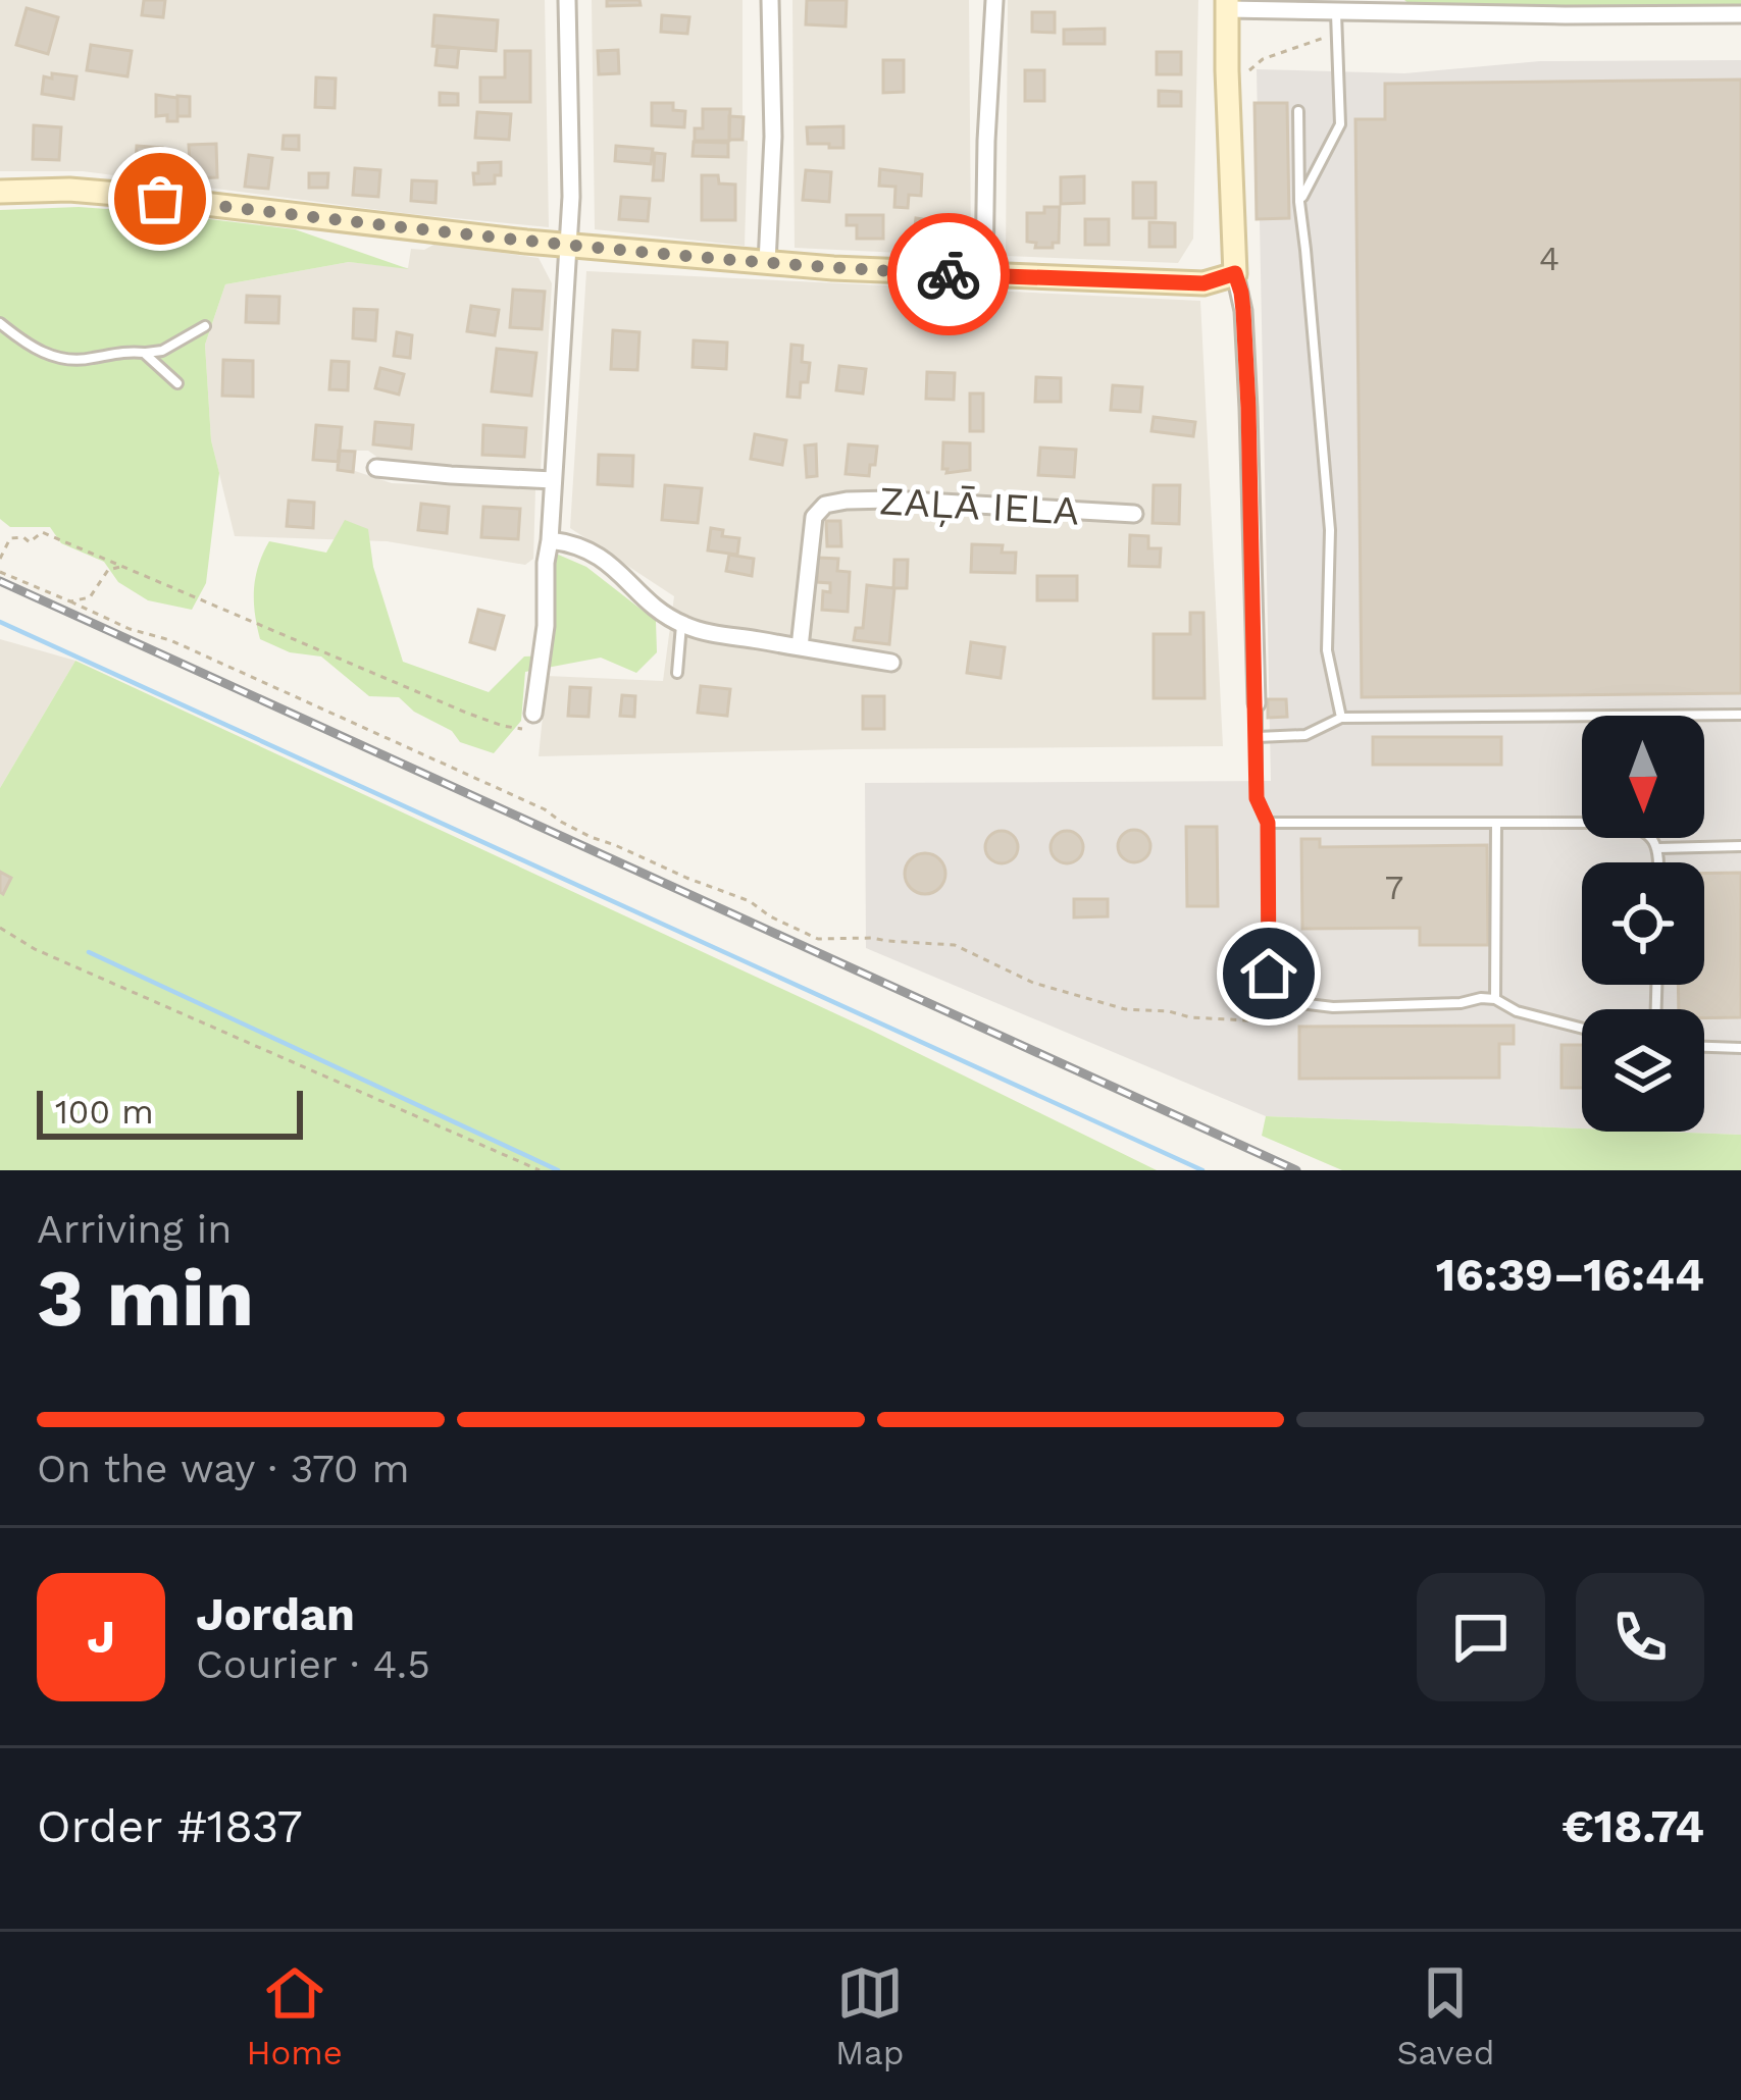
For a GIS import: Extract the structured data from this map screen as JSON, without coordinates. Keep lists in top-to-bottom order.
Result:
{
  "streets": {
    "street": ["ZAĻĀ IELA"]
  },
  "house_numbers": ["4", "7"],
  "scale_bar": "100 m",
  "north": "bottom",
  "page": {
    "scale": "100 m",
    "heading": ["3 min", "Arriving in", "16:39–16:44"],
    "panel": [
      "Jordan",
      "Courier · 4.5",
      "Order #1837",
      "€18.74"
    ],
    "bar": "On the way · 370 m",
    "round": "J",
    "tabs": ["Home", "Map", "Saved"]
  }
}
